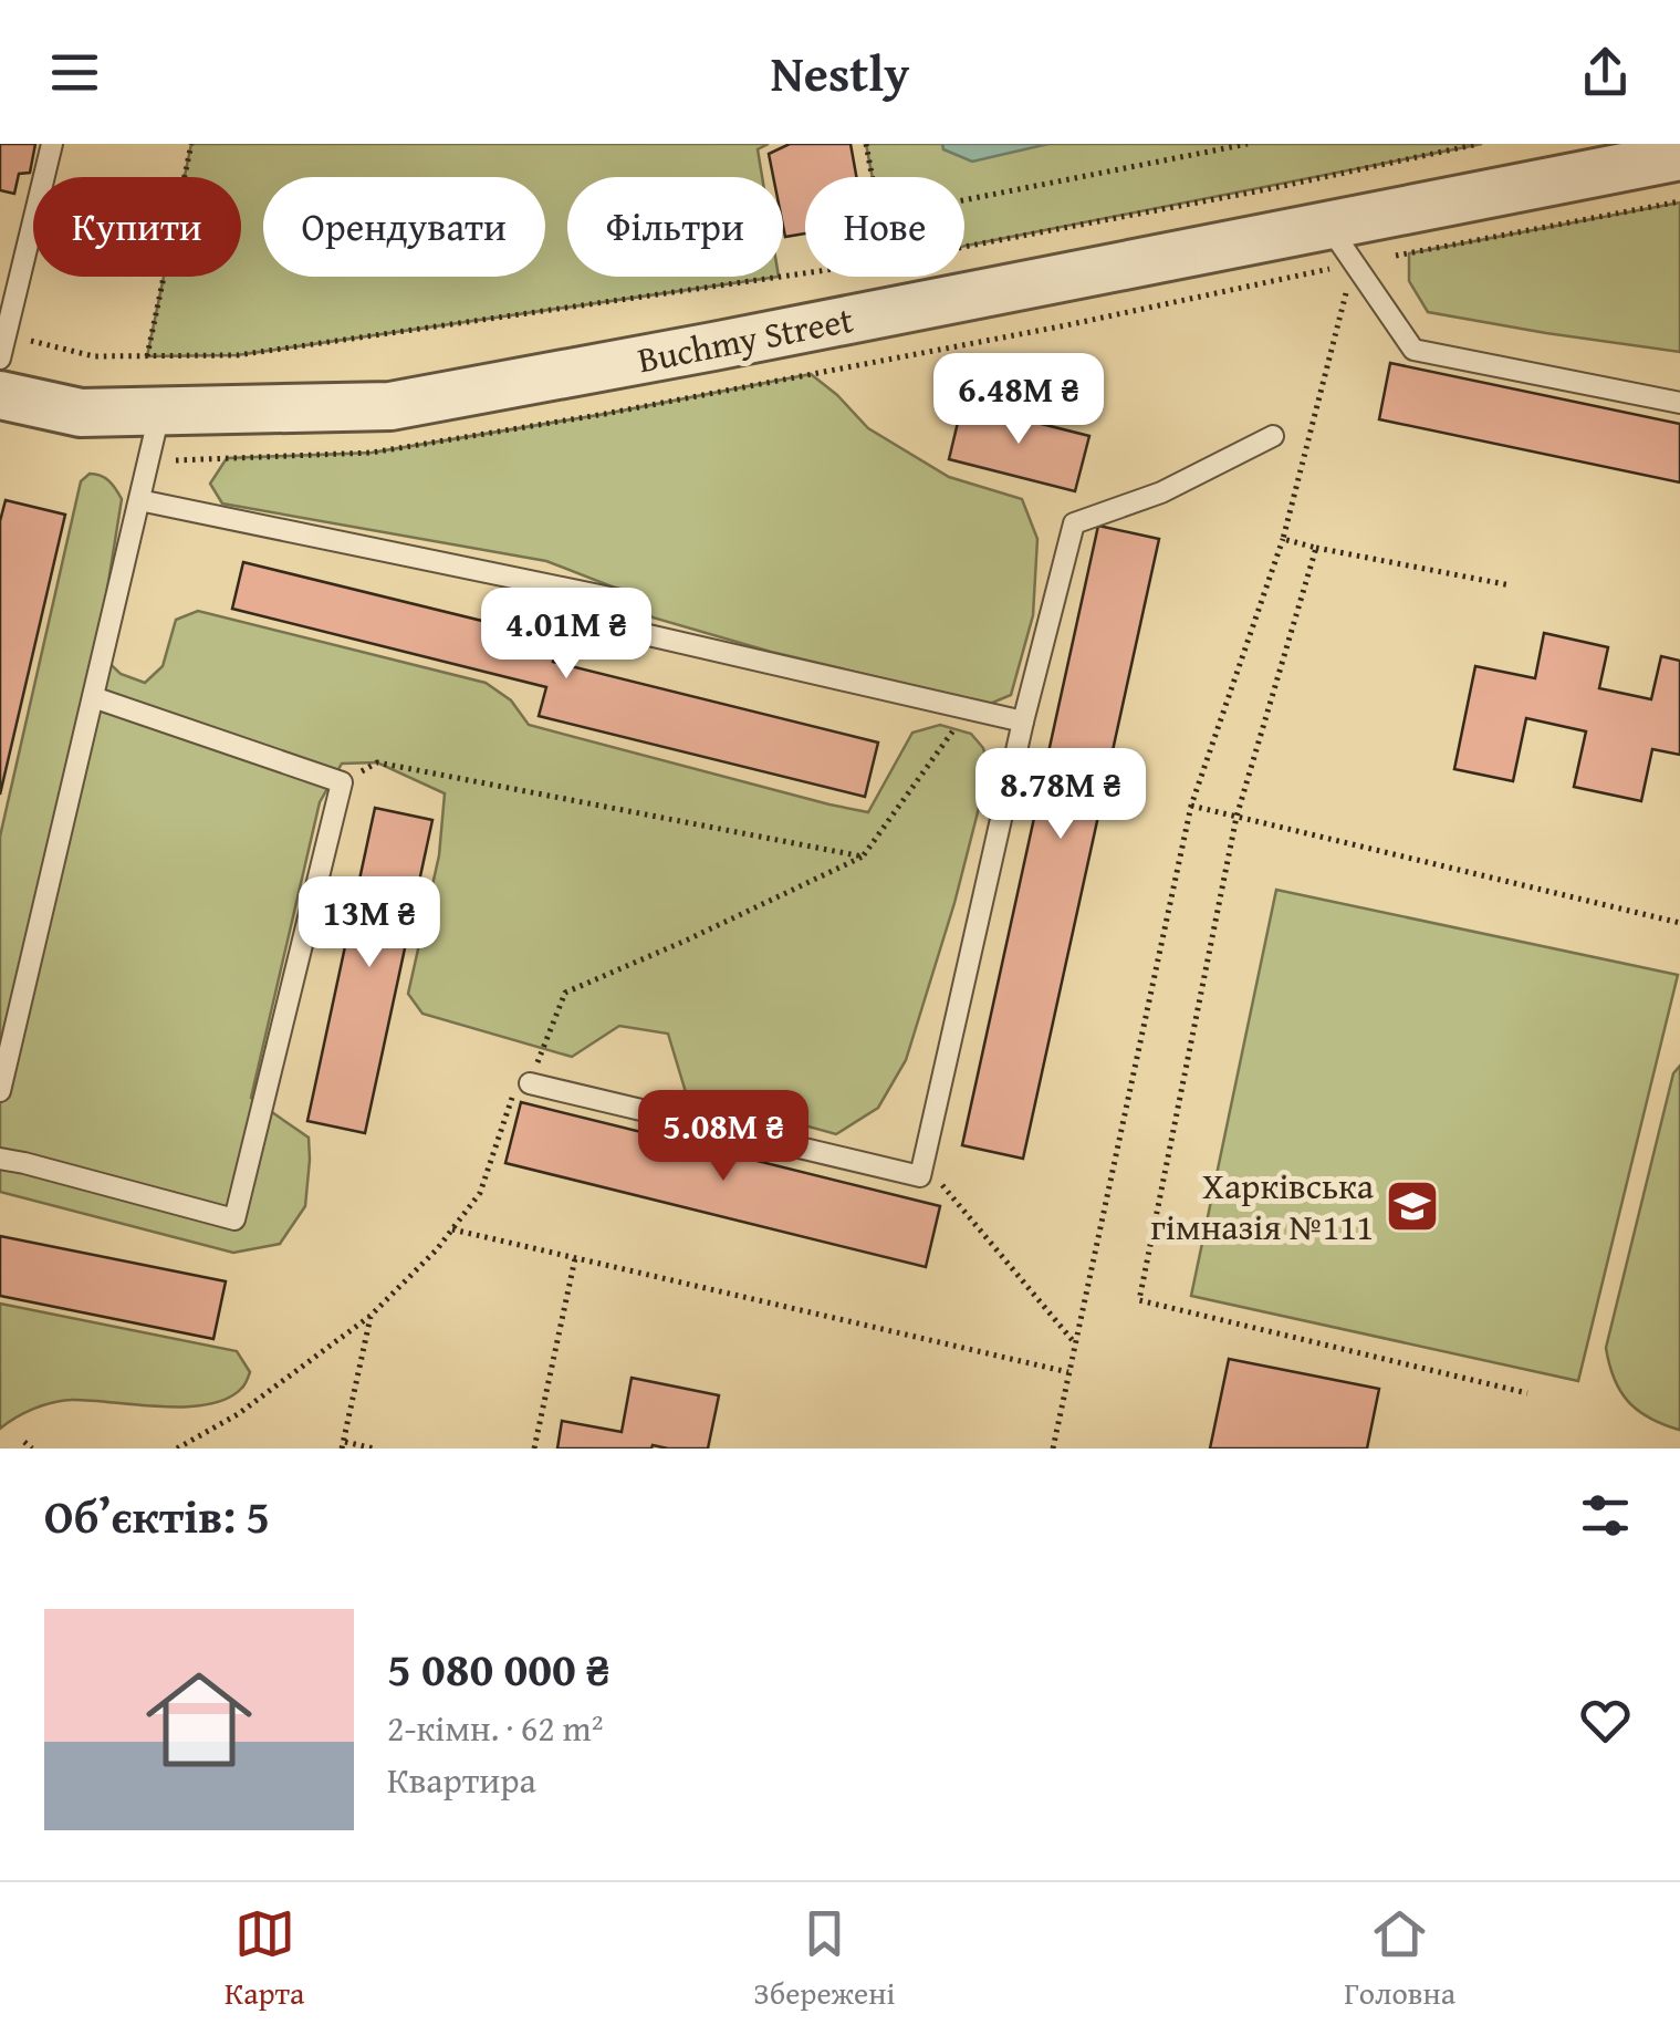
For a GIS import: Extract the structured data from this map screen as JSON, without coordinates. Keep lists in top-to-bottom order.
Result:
{
  "streets": {
    "street": ["Buchmy Street"]
  },
  "places": {
    "school or university": ["Харківська гімназія №111"]
  },
  "page": {
    "header": "Nestly",
    "chip": [
      "Купити",
      "Орендувати",
      "Фільтри",
      "Нове"
    ],
    "price": [
      "6.48M ₴",
      "4.01M ₴",
      "8.78M ₴",
      "13M ₴",
      "5.08M ₴"
    ],
    "heading": "Об’єктів: 5",
    "list": [
      {
        "name": "5 080 000 ₴",
        "note": "2-кімн. · 62 m² · Квартира"
      }
    ],
    "tabs": ["Карта", "Збережені", "Головна"]
  }
}
